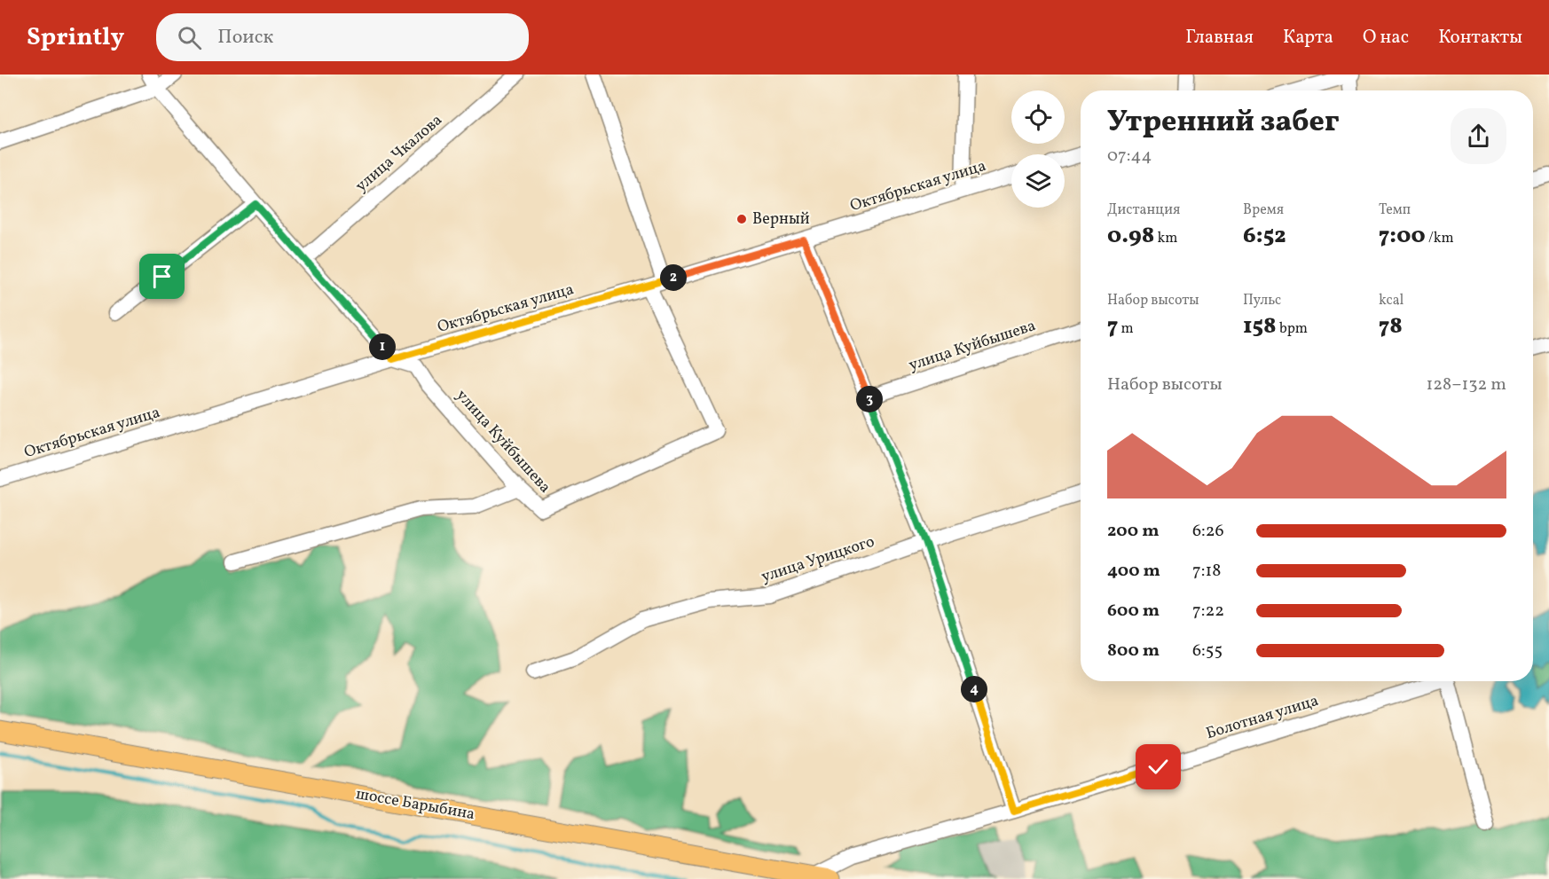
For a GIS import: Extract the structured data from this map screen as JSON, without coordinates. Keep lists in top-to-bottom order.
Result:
{
  "streets": {
    "main road": ["шоссе Барыбина"],
    "street": [
      "улица Чкалова",
      "Октябрьская улица",
      "улица Куйбышева",
      "улица Урицкого",
      "Болотная улица"
    ]
  },
  "crossings": [
    ["Октябрьская улица", "улица Куйбышева"],
    ["Болотная улица", "шоссе Барыбина"]
  ],
  "places": ["Верный"],
  "page": {
    "header": "Sprintly",
    "search": "Поиск",
    "nav": [
      "Главная",
      "Карта",
      "О нас",
      "Контакты"
    ],
    "heading": ["Утренний забег", "07:44"],
    "stats": [
      ["Дистанция", "0.98 km"],
      ["Время", "6:52"],
      ["Темп", "7:00 /km"],
      ["Набор высоты", "7 m"],
      ["Пульс", "158 bpm"],
      ["kcal", "78"]
    ],
    "pins": [
      "2",
      "1",
      "3",
      "4"
    ],
    "chart": ["Набор высоты", "128–132 m"],
    "list": [
      {
        "name": "200 m",
        "note": "6:26"
      },
      {
        "name": "400 m",
        "note": "7:18"
      },
      {
        "name": "600 m",
        "note": "7:22"
      },
      {
        "name": "800 m",
        "note": "6:55"
      }
    ]
  }
}
